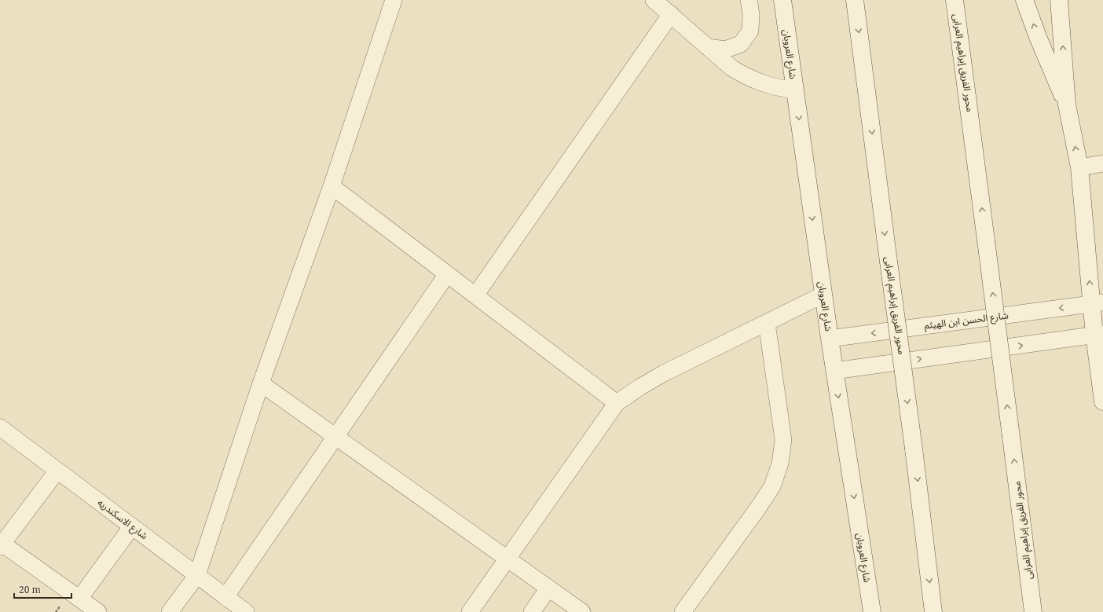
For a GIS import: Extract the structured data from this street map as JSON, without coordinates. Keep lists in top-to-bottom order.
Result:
{
  "streets": {
    "main road": ["شارع العروبان", "محور الفريق إبراهيم العرابى"],
    "street": ["شارع الحسن ابن الهيثم", "شارع الاسكندريه"]
  },
  "crossings": [
    ["شارع العروبان", "شارع الحسن ابن الهيثم"]
  ],
  "one_way": ["شارع العروبان"],
  "scale_bar": "20 m"
}
